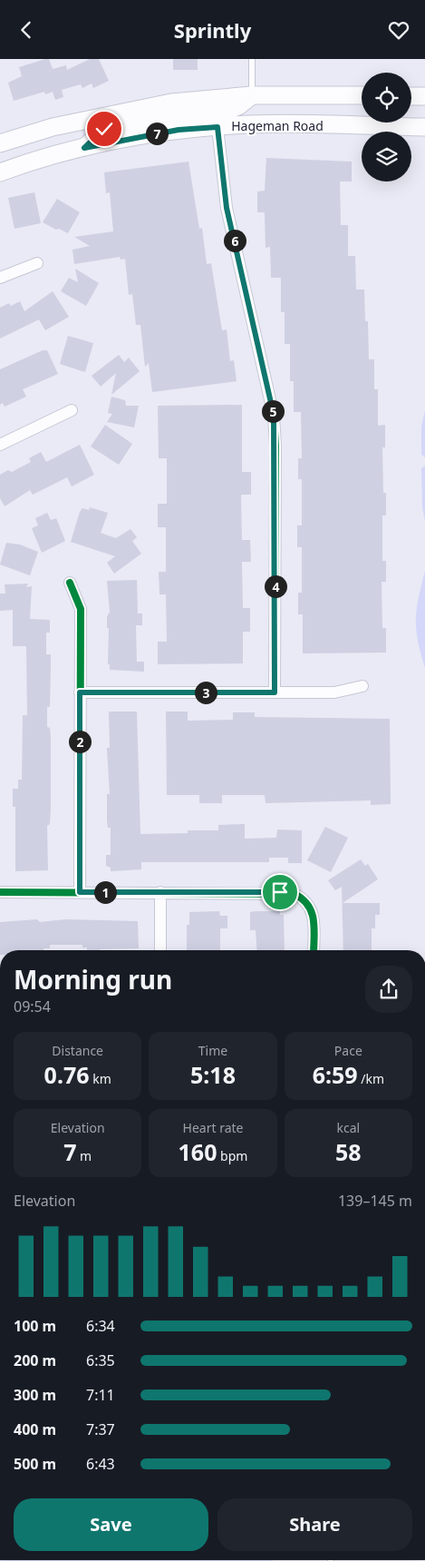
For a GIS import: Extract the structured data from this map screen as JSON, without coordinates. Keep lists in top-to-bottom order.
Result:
{
  "streets": {
    "main road": ["Hageman Road"]
  },
  "page": {
    "header": "Sprintly",
    "pins": [
      "7",
      "6",
      "5",
      "4",
      "3",
      "2",
      "1"
    ],
    "heading": ["Morning run", "09:54"],
    "stats": [
      ["Distance", "0.76 km"],
      ["Time", "5:18"],
      ["Pace", "6:59 /km"],
      ["Elevation", "7 m"],
      ["Heart rate", "160 bpm"],
      ["kcal", "58"]
    ],
    "chart": ["Elevation", "139–145 m"],
    "list": [
      {
        "name": "100 m",
        "note": "6:34"
      },
      {
        "name": "200 m",
        "note": "6:35"
      },
      {
        "name": "300 m",
        "note": "7:11"
      },
      {
        "name": "400 m",
        "note": "7:37"
      },
      {
        "name": "500 m",
        "note": "6:43"
      }
    ],
    "buttons": ["Save", "Share"]
  }
}
